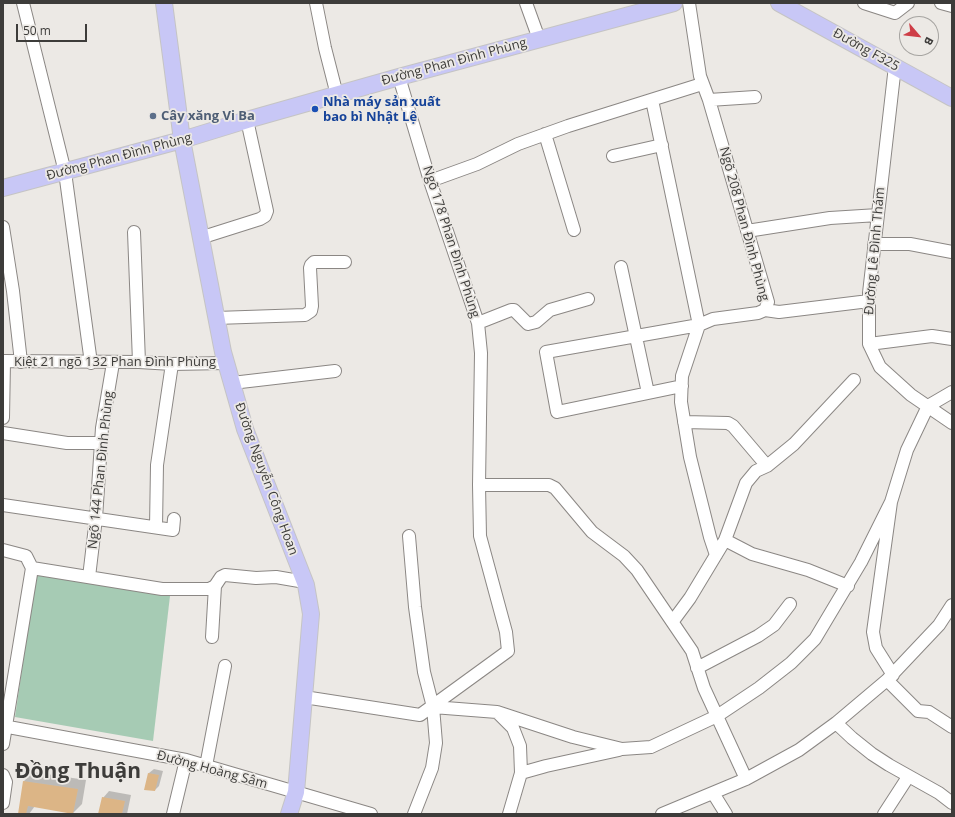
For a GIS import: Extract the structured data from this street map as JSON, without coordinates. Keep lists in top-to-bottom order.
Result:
{
  "streets": {
    "main road": ["Đường F325", "Đường Phan Đình Phùng", "Đường Nguyễn Công Hoan"],
    "street": [
      "Ngõ 208 Phan Đình Phùng",
      "Ngõ 178 Phan Đình Phùng",
      "Đường Lê Đình Thám",
      "Kiệt 21 ngõ 132 Phan Đình Phùng",
      "Ngõ 144 Phan Đình Phùng",
      "Đường Hoàng Sâm"
    ]
  },
  "crossings": [
    ["Đường F325", "Đường Lê Đình Thám"],
    ["Đường Phan Đình Phùng", "Ngõ 178 Phan Đình Phùng"],
    ["Đường Phan Đình Phùng", "Đường Nguyễn Công Hoan"],
    ["Kiệt 21 ngõ 132 Phan Đình Phùng", "Ngõ 144 Phan Đình Phùng"],
    ["Kiệt 21 ngõ 132 Phan Đình Phùng", "Đường Nguyễn Công Hoan"],
    ["Đường Nguyễn Công Hoan", "Đường Hoàng Sâm"]
  ],
  "districts": ["Đồng Thuận"],
  "places": ["Nhà máy sản xuất bao bì Nhật Lệ", "Cây xăng Vi Ba"],
  "scale_bar": "50 m",
  "north": "bottom right"
}
